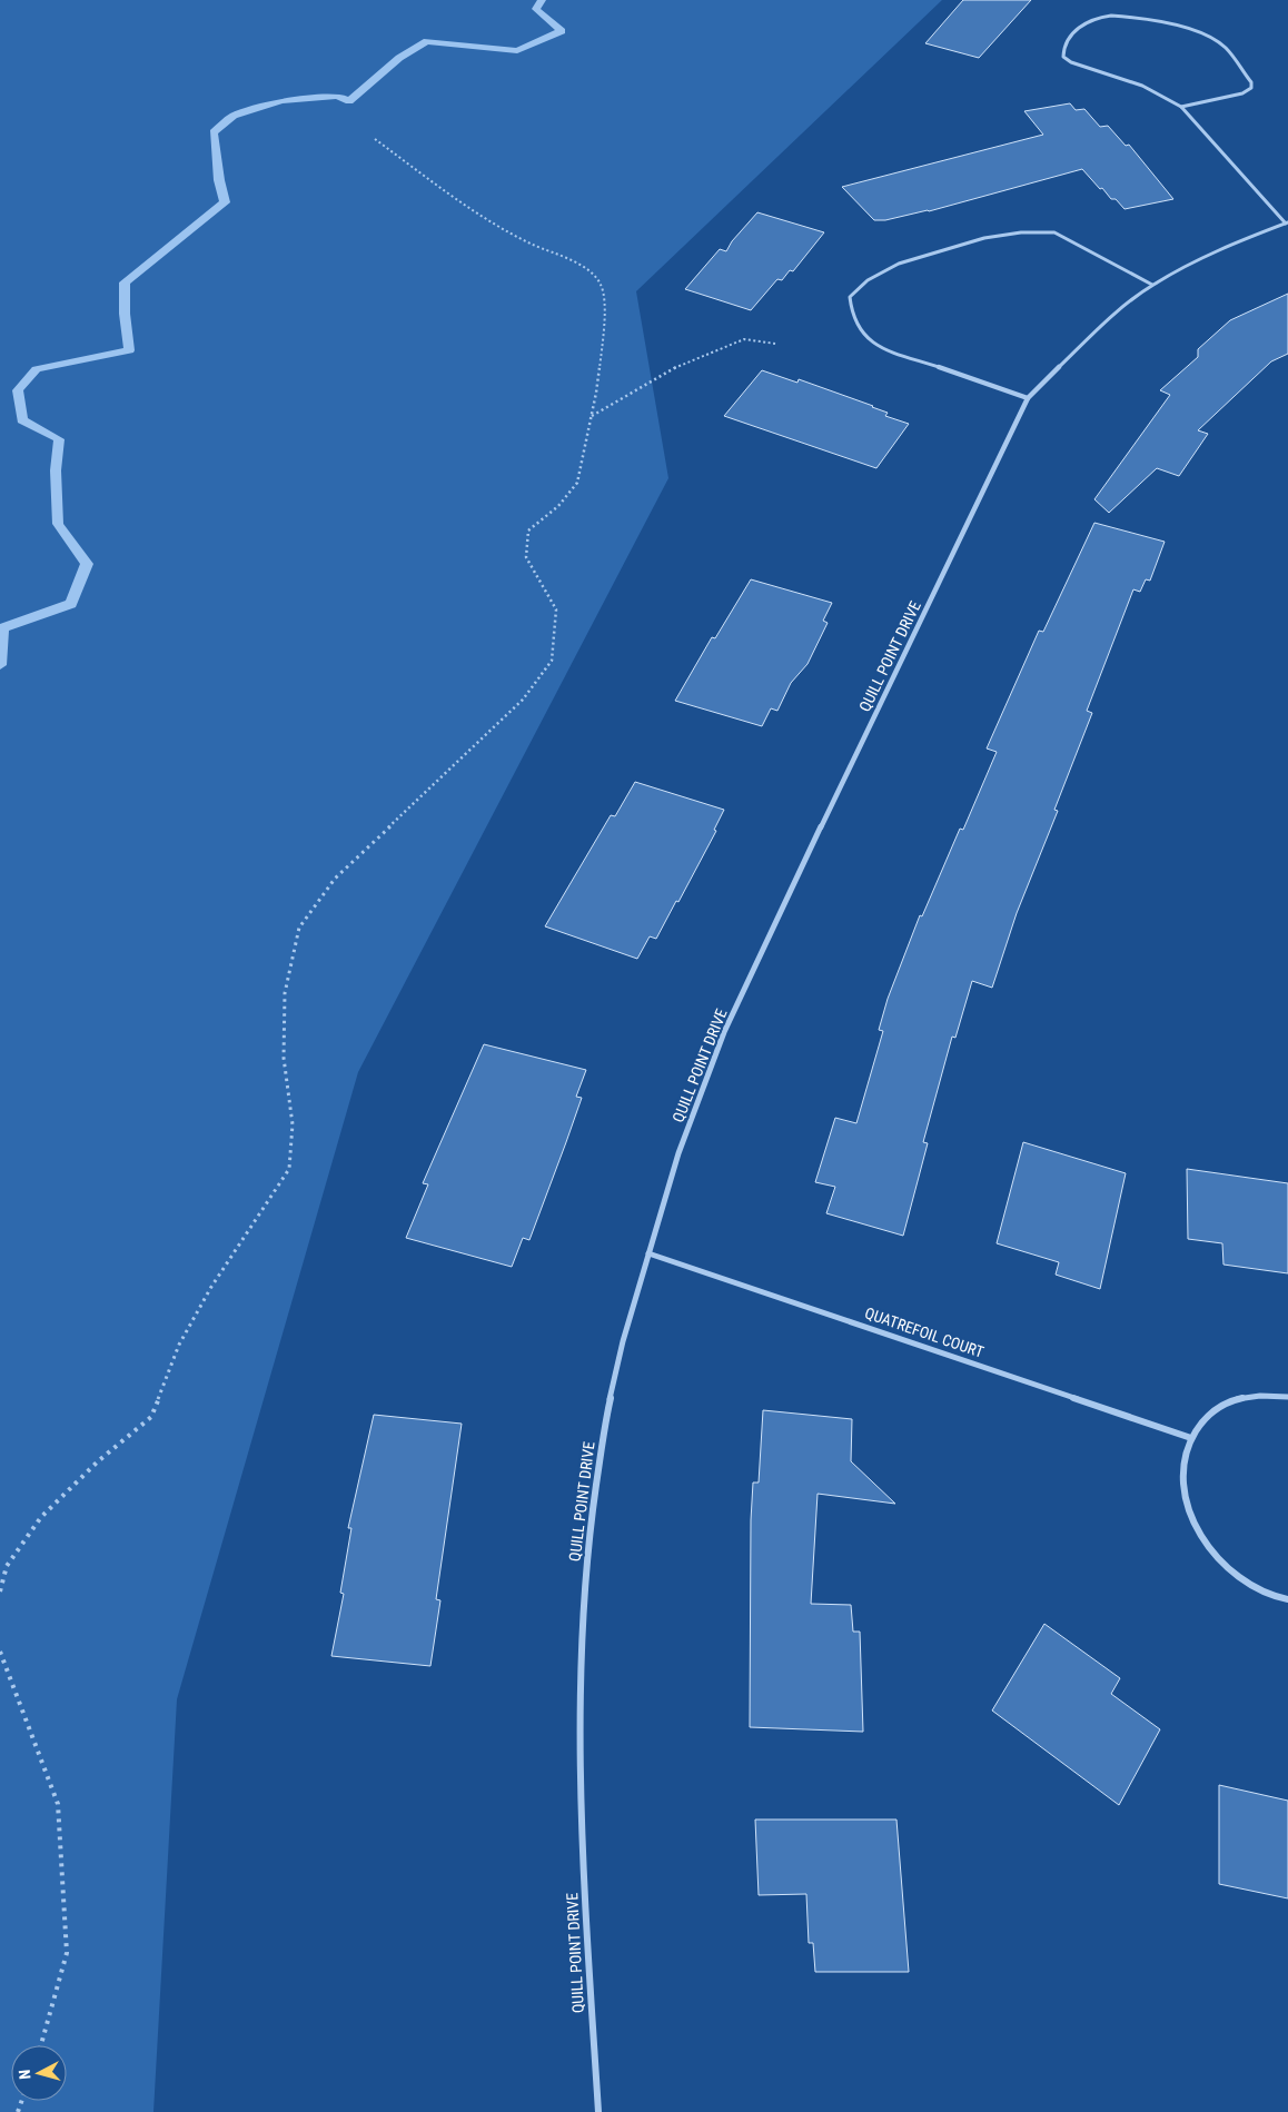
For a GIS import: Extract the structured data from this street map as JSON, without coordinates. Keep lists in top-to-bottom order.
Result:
{
  "streets": {
    "street": ["QUILL POINT DRIVE", "QUATREFOIL COURT"]
  },
  "crossings": [
    ["QUILL POINT DRIVE", "QUATREFOIL COURT"]
  ],
  "north": "left"
}
